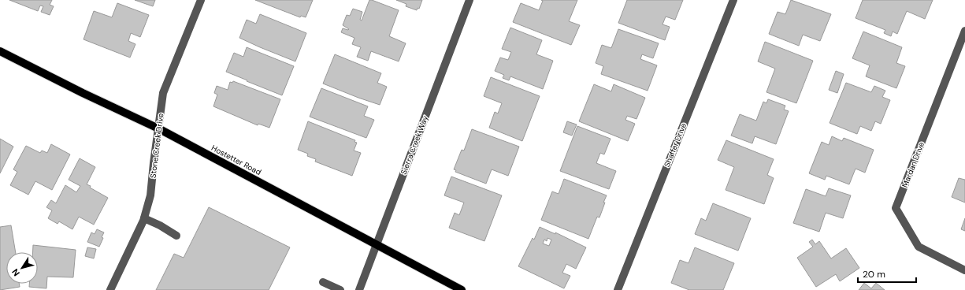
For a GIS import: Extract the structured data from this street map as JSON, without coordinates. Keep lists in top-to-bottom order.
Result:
{
  "streets": {
    "main road": ["Hostetter Road"],
    "street": [
      "Sierra Creek Way",
      "Shaffer Drive",
      "Stone Creek Drive",
      "Mardan Drive"
    ]
  },
  "crossings": [
    ["Sierra Creek Way", "Hostetter Road"],
    ["Stone Creek Drive", "Hostetter Road"]
  ],
  "scale_bar": "20 m",
  "north": "bottom left"
}
